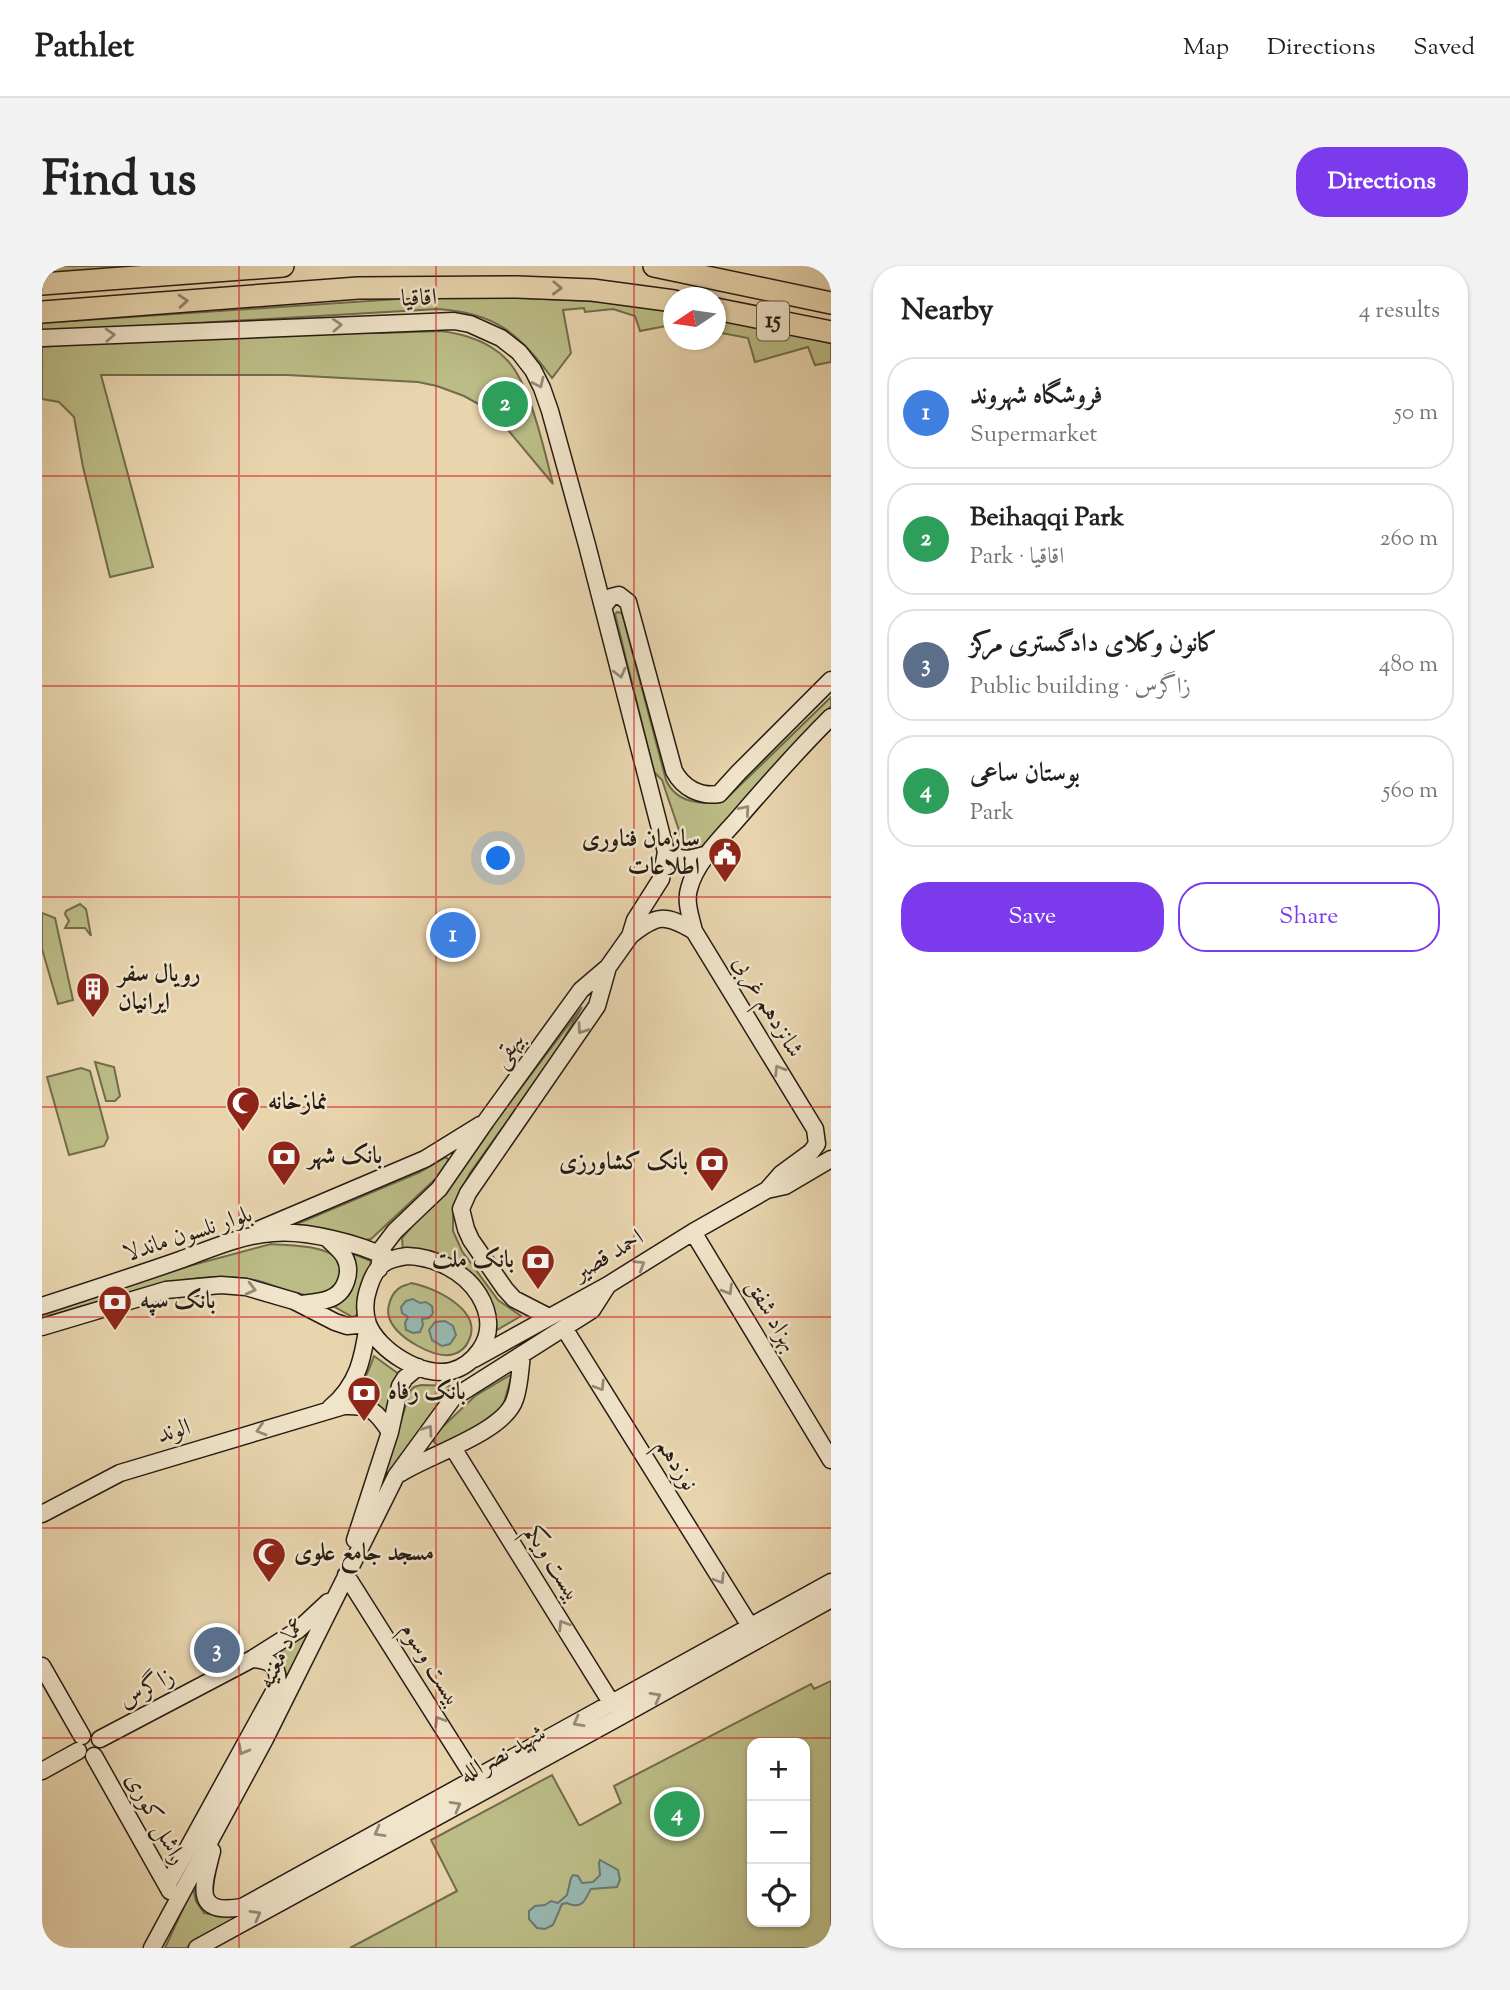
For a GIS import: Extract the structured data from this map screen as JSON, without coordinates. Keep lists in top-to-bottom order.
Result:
{
  "streets": {
    "highway": ["15"],
    "main road": [
      "اقاقیا",
      "شانزدهم غربی",
      "بیهقی",
      "بلوار نلسون ماندلا",
      "احمد قصیر",
      "بهزاد شفق",
      "الوند",
      "نوزدهم",
      "بیست ویکم",
      "عماد مغنیه",
      "بیست وسوم",
      "زاگرس",
      "شهید نصرالله",
      "راشل کوری"
    ]
  },
  "crossings": [
    ["اقاقیا", "بیهقی"],
    ["بیهقی", "بلوار نلسون ماندلا"],
    ["بیهقی", "احمد قصیر"],
    ["بیهقی", "عماد مغنیه"],
    ["بلوار نلسون ماندلا", "احمد قصیر"],
    ["بلوار نلسون ماندلا", "عماد مغنیه"],
    ["احمد قصیر", "بهزاد شفق"],
    ["احمد قصیر", "عماد مغنیه"],
    ["الوند", "عماد مغنیه"],
    ["نوزدهم", "شهید نصرالله"],
    ["بیست ویکم", "شهید نصرالله"],
    ["عماد مغنیه", "بیست وسوم"],
    ["عماد مغنیه", "زاگرس"],
    ["عماد مغنیه", "شهید نصرالله"],
    ["عماد مغنیه", "راشل کوری"],
    ["بیست وسوم", "شهید نصرالله"]
  ],
  "one_way": [
    "اقاقیا",
    "شانزدهم غربی",
    "بهزاد شفق",
    "الوند",
    "نوزدهم",
    "بیست ویکم",
    "بیست وسوم"
  ],
  "places": {
    "public building": ["سازمان فناوری اطلاعات"],
    "building": ["رویال سفر ایرانیان"],
    "mosque": ["نمازخانه", "مسجد جامع علوی"],
    "bank": [
      "بانک شهر",
      "بانک کشاورزی",
      "بانک ملت",
      "بانک سپه",
      "بانک رفاه"
    ]
  },
  "north": "left",
  "page": {
    "header": "Pathlet",
    "nav": ["Map", "Directions", "Saved"],
    "title": "Find us",
    "buttons": [
      "Directions",
      ["Save", "Share"]
    ],
    "heading": ["Nearby", "4 results"],
    "list": [
      {
        "mark": "1",
        "name": "فروشگاه شهروند",
        "note": "Supermarket",
        "value": "50 m"
      },
      {
        "mark": "2",
        "name": "Beihaqqi Park",
        "note": "Park · اقاقیا",
        "value": "260 m"
      },
      {
        "mark": "3",
        "name": "کانون وکلای دادگستری مرکز",
        "note": "Public building · زاگرس",
        "value": "480 m"
      },
      {
        "mark": "4",
        "name": "بوستان ساعی",
        "note": "Park",
        "value": "560 m"
      }
    ],
    "pins": [
      "2",
      "1",
      "3",
      "4"
    ],
    "map_buttons": ["+", "−"]
  }
}
